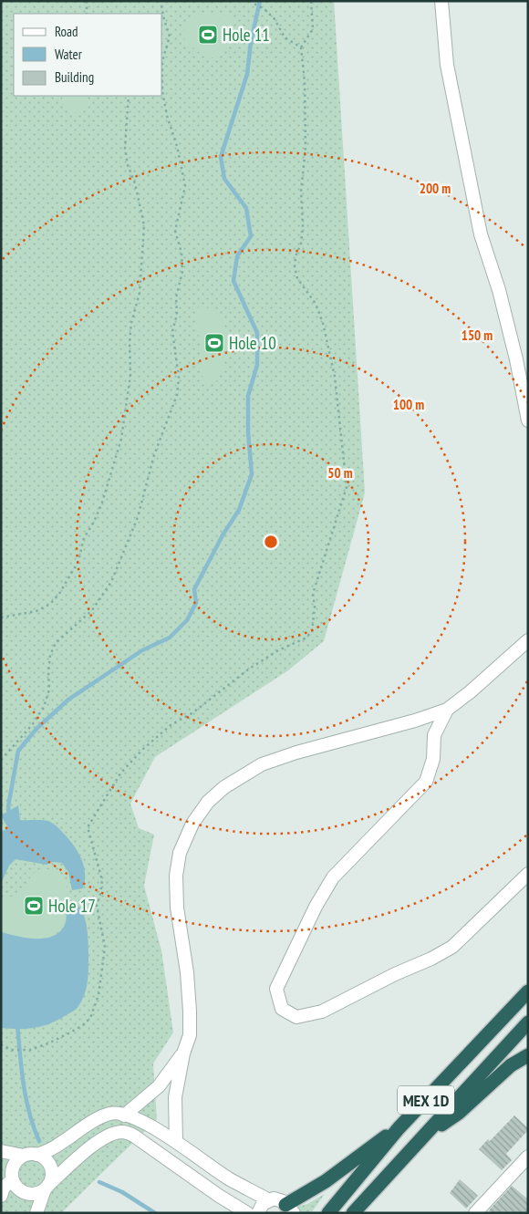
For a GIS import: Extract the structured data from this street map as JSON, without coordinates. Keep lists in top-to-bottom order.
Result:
{
  "streets": {
    "highway": ["MEX 1D"]
  },
  "places": {
    "sports": ["Hole 11", "Hole 10", "Hole 17"]
  },
  "legend": ["Road", "Water", "Building"],
  "rings": [
    "200 m",
    "150 m",
    "100 m",
    "50 m"
  ]
}
